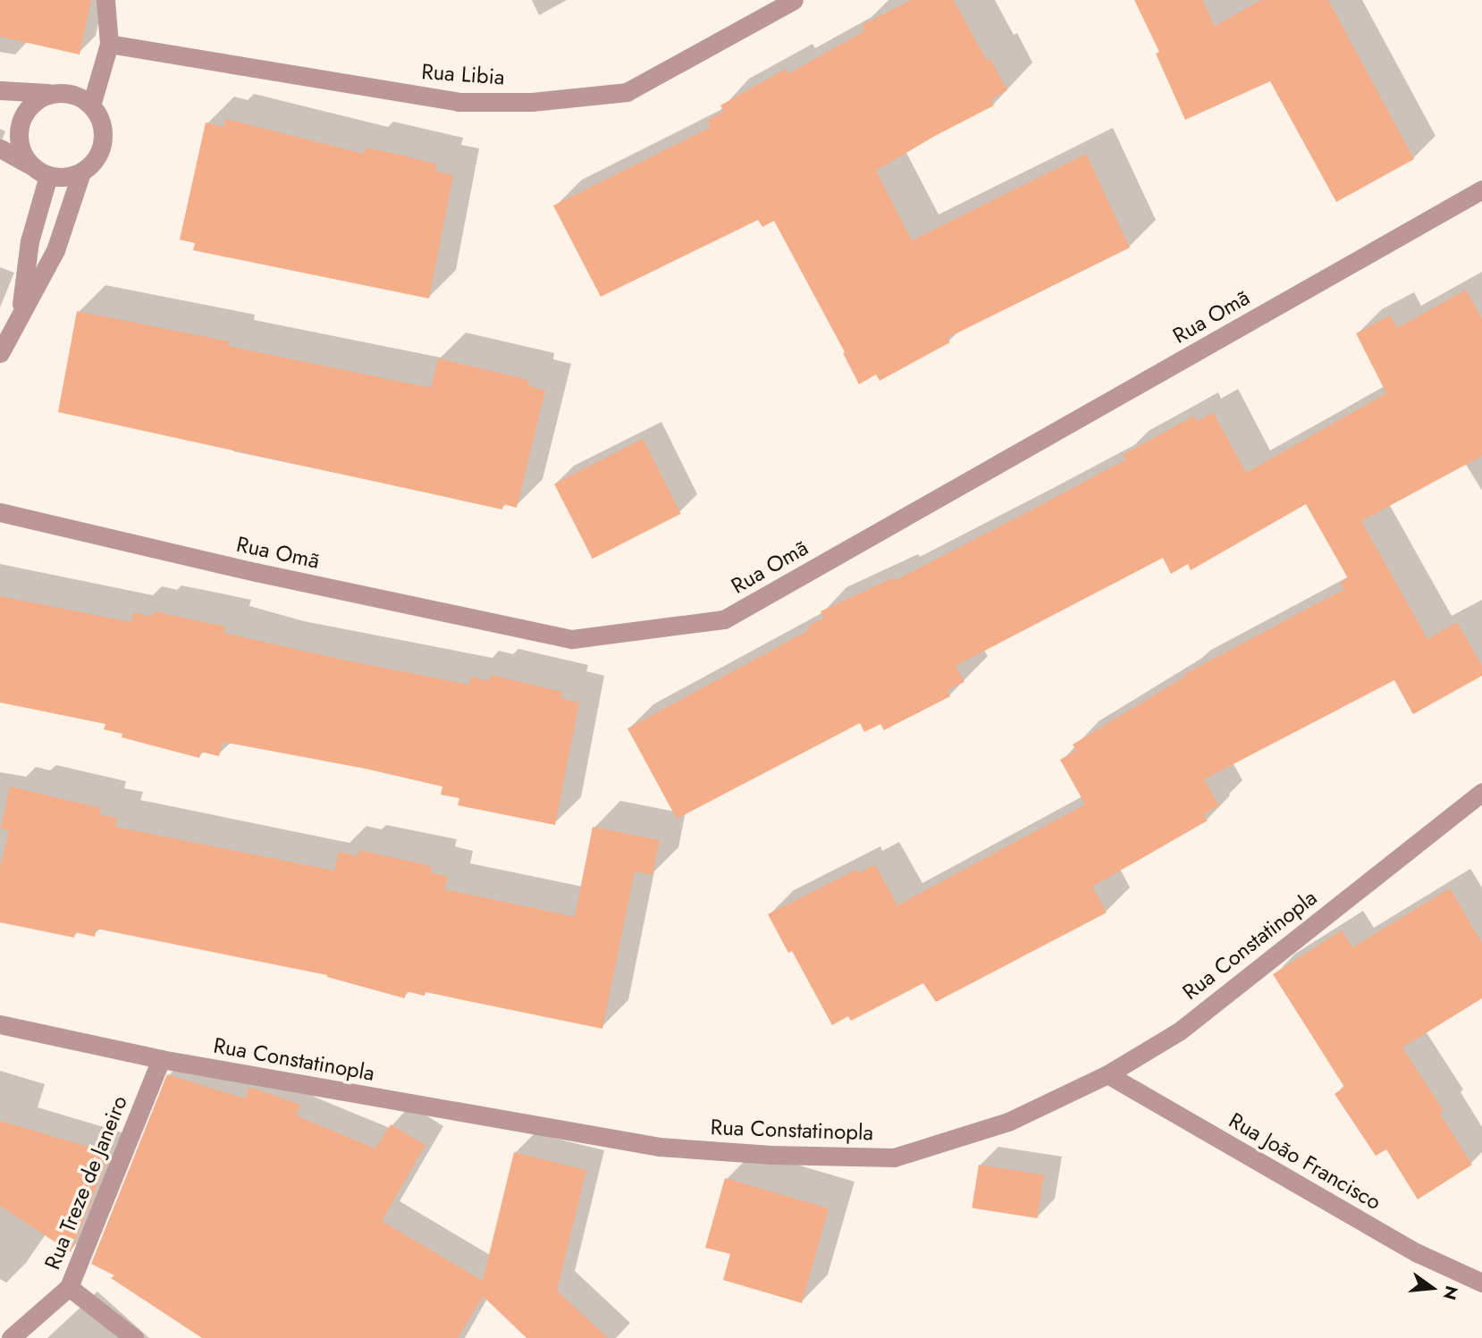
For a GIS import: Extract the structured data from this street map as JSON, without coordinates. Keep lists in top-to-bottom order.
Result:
{
  "streets": {
    "street": [
      "Rua Libia",
      "Rua Omã",
      "Rua Constatinopla",
      "Rua João Francisco",
      "Rua Treze de Janeiro"
    ]
  },
  "crossings": [
    ["Rua Constatinopla", "Rua João Francisco"],
    ["Rua Constatinopla", "Rua Treze de Janeiro"]
  ],
  "north": "right"
}
